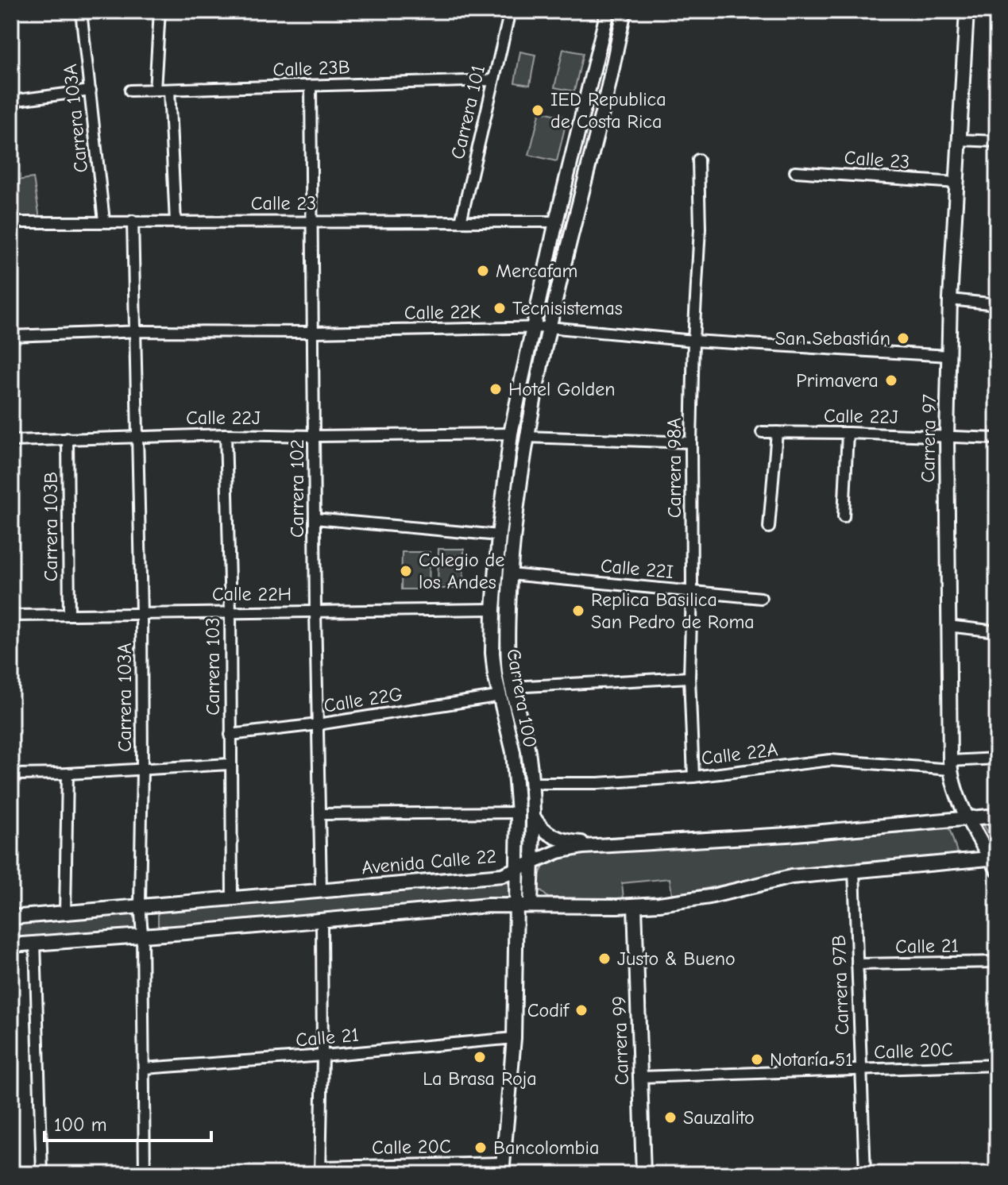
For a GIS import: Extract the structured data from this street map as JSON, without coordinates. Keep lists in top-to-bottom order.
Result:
{
  "streets": {
    "main road": [
      "Carrera 97",
      "Carrera 100",
      "Avenida Calle 22",
      "Carrera 99"
    ],
    "street": [
      "Calle 23B",
      "Carrera 101",
      "Carrera 103A",
      "Calle 23",
      "Calle 22K",
      "Calle 22J",
      "Carrera 98A",
      "Carrera 102",
      "Carrera 103B",
      "Calle 22I",
      "Calle 22H",
      "Carrera 103",
      "Calle 22G",
      "Calle 22A",
      "Calle 21",
      "Carrera 97B",
      "Calle 20C"
    ]
  },
  "crossings": [
    ["Calle 23B", "Carrera 101"],
    ["Calle 23B", "Carrera 102"],
    ["Carrera 101", "Calle 23"],
    ["Carrera 103A", "Calle 23"],
    ["Carrera 103A", "Calle 22K"],
    ["Carrera 103A", "Calle 22J"],
    ["Carrera 103A", "Calle 22H"],
    ["Carrera 103A", "Avenida Calle 22"],
    ["Carrera 103A", "Calle 21"],
    ["Calle 23", "Carrera 97"],
    ["Calle 23", "Carrera 102"],
    ["Calle 23", "Carrera 100"],
    ["Calle 22K", "Carrera 97"],
    ["Calle 22K", "Carrera 98A"],
    ["Calle 22K", "Carrera 102"],
    ["Calle 22K", "Carrera 100"],
    ["Calle 22J", "Carrera 97"],
    ["Calle 22J", "Carrera 102"],
    ["Calle 22J", "Carrera 103B"],
    ["Calle 22J", "Carrera 103"],
    ["Calle 22J", "Carrera 100"],
    ["Carrera 97", "Calle 22A"],
    ["Carrera 97", "Avenida Calle 22"],
    ["Carrera 98A", "Calle 22I"],
    ["Carrera 98A", "Calle 22G"],
    ["Carrera 98A", "Calle 22A"],
    ["Carrera 102", "Calle 22H"],
    ["Carrera 102", "Calle 22G"],
    ["Carrera 102", "Avenida Calle 22"],
    ["Carrera 103B", "Calle 22H"],
    ["Calle 22I", "Carrera 100"],
    ["Calle 22H", "Carrera 103"],
    ["Calle 22H", "Carrera 100"],
    ["Carrera 103", "Calle 22G"],
    ["Carrera 103", "Avenida Calle 22"],
    ["Carrera 100", "Calle 22G"],
    ["Carrera 100", "Calle 22A"],
    ["Carrera 100", "Avenida Calle 22"],
    ["Carrera 100", "Calle 21"],
    ["Carrera 100", "Calle 20C"],
    ["Calle 21", "Carrera 97B"],
    ["Carrera 97B", "Calle 20C"],
    ["Carrera 99", "Calle 20C"]
  ],
  "places": [
    "IED Republica de Costa Rica",
    "Mercafam",
    "Tecnisistemas",
    "San Sebastián",
    "Primavera",
    "Hotel Golden",
    "Colegio de los Andes",
    "Replica Basilica San Pedro de Roma",
    "Justo & Bueno",
    "Codif",
    "La Brasa Roja",
    "Notaría 51",
    "Sauzalito",
    "Bancolombia"
  ],
  "scale_bar": "100 m"
}
